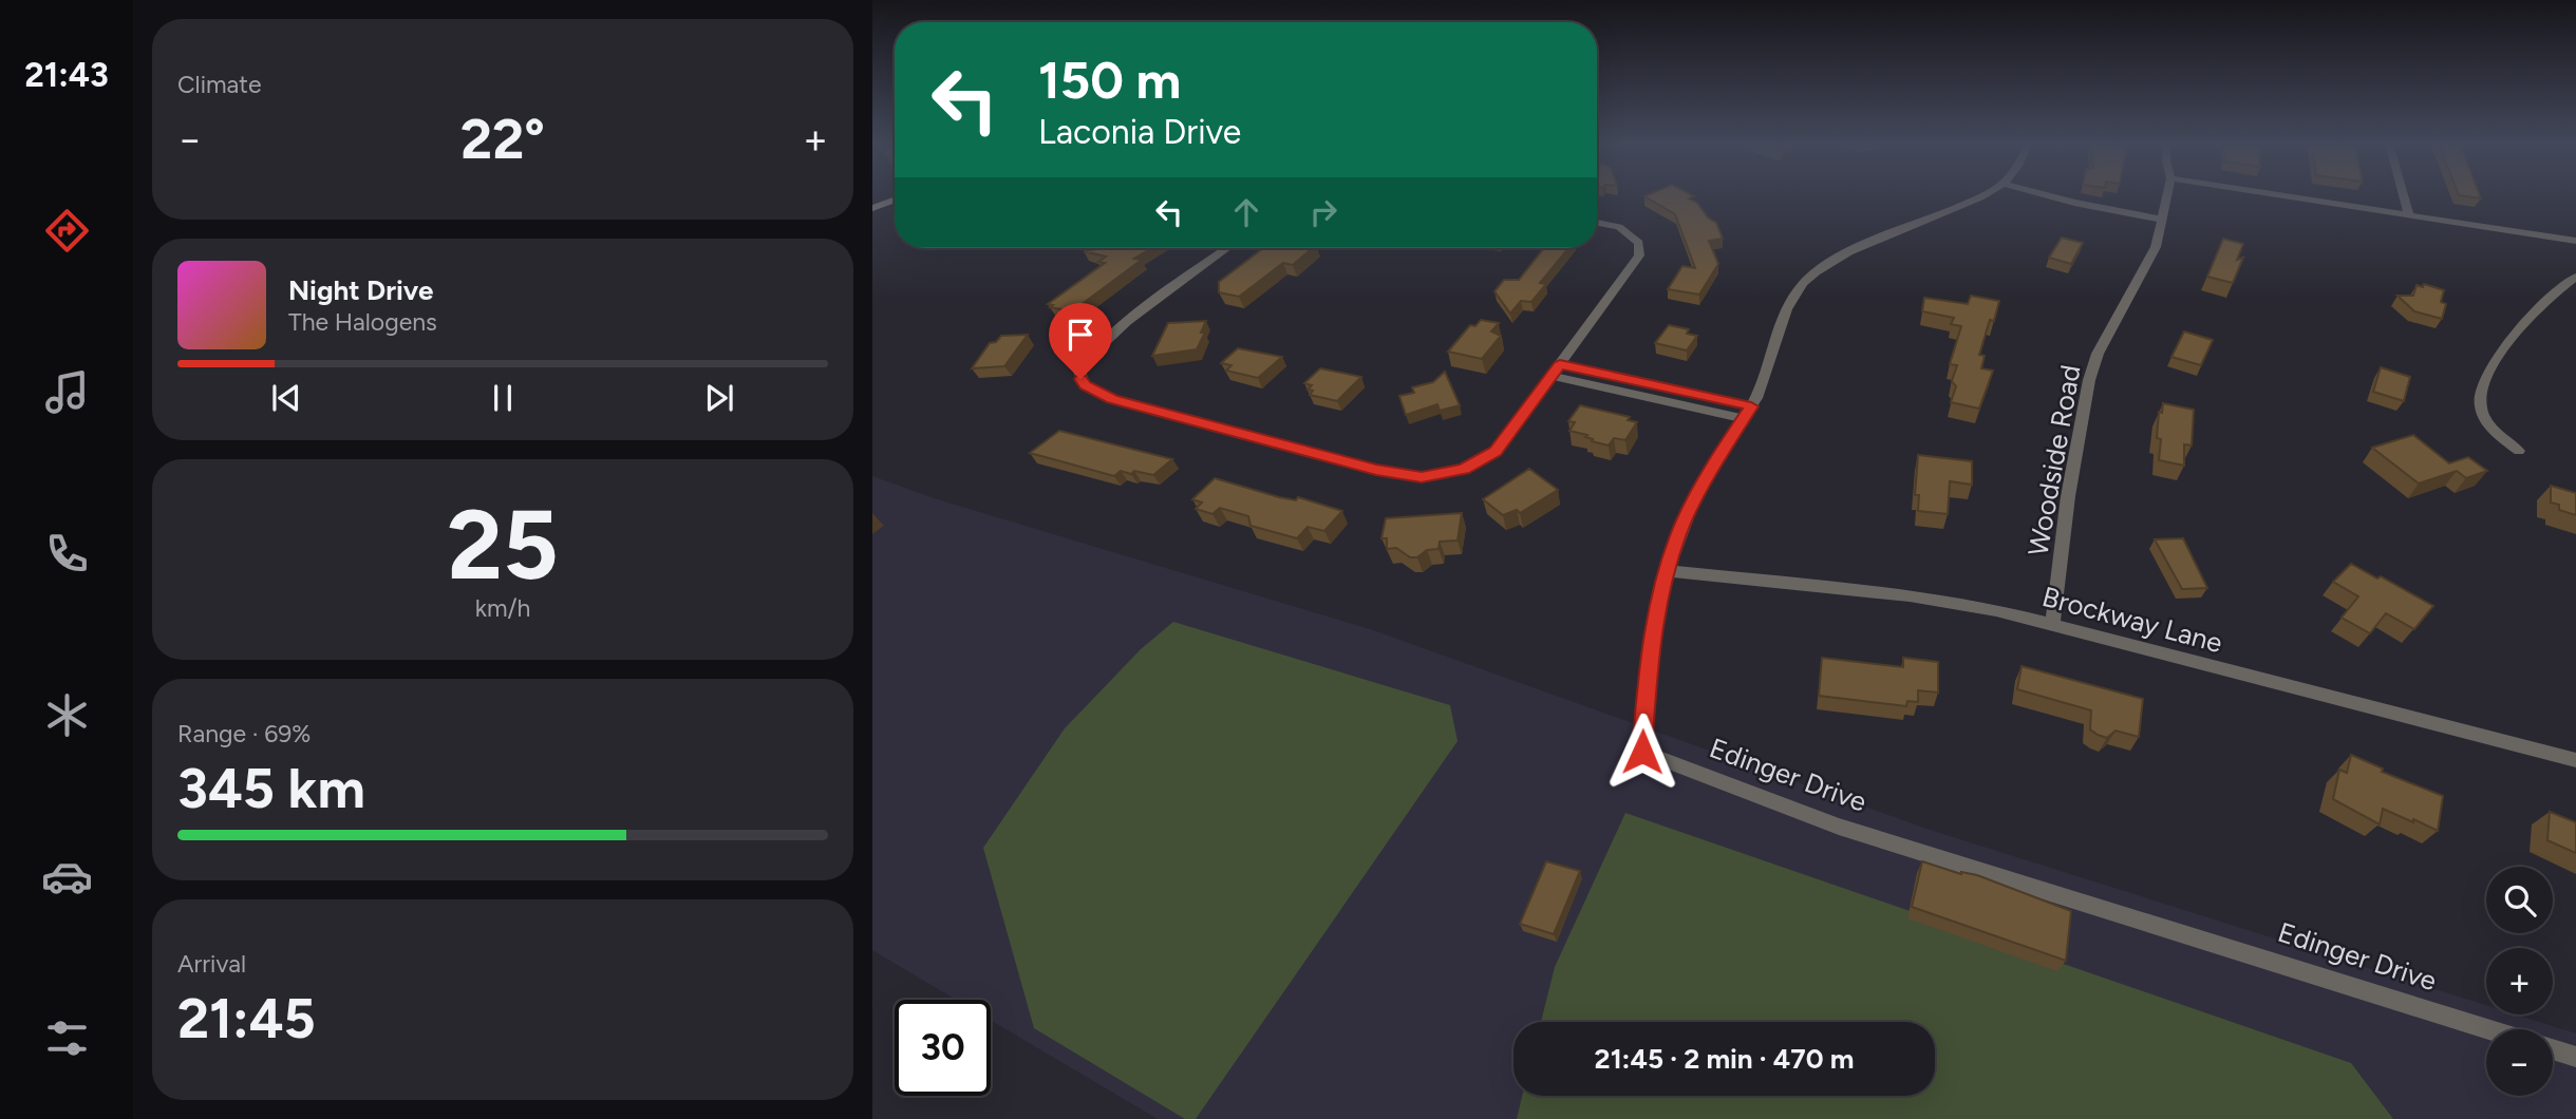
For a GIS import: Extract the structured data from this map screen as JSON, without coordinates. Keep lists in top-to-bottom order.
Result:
{
  "streets": {
    "street": ["Woodside Road", "Brockway Lane", "Edinger Drive"]
  },
  "crossings": [
    ["Woodside Road", "Brockway Lane"],
    ["Brockway Lane", "Edinger Drive"]
  ],
  "page": {
    "tabs": "21:43",
    "tile": [
      "Climate",
      ["25", "km/h"],
      ["Range · 69%", "345 km"],
      ["Arrival", "21:45"]
    ],
    "turn": ["150 m", "Laconia Drive"],
    "heat": ["−", "22°", "+"],
    "song": ["Night Drive", "The Halogens"],
    "map_buttons": ["+", "−"],
    "limit": "30",
    "trip": "21:45 · 2 min · 470 m"
  }
}
